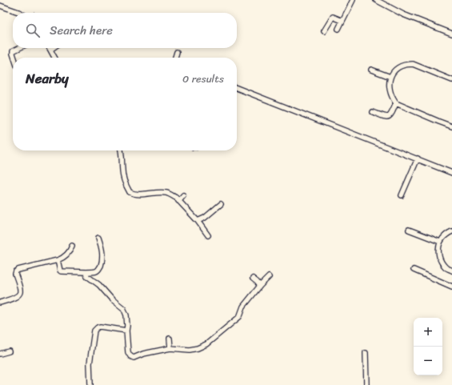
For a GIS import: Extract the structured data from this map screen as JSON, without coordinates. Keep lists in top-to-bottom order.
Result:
{
  "page": {
    "search": "Search here",
    "heading": ["Nearby", "0 results"],
    "map_buttons": ["+", "−"]
  }
}
